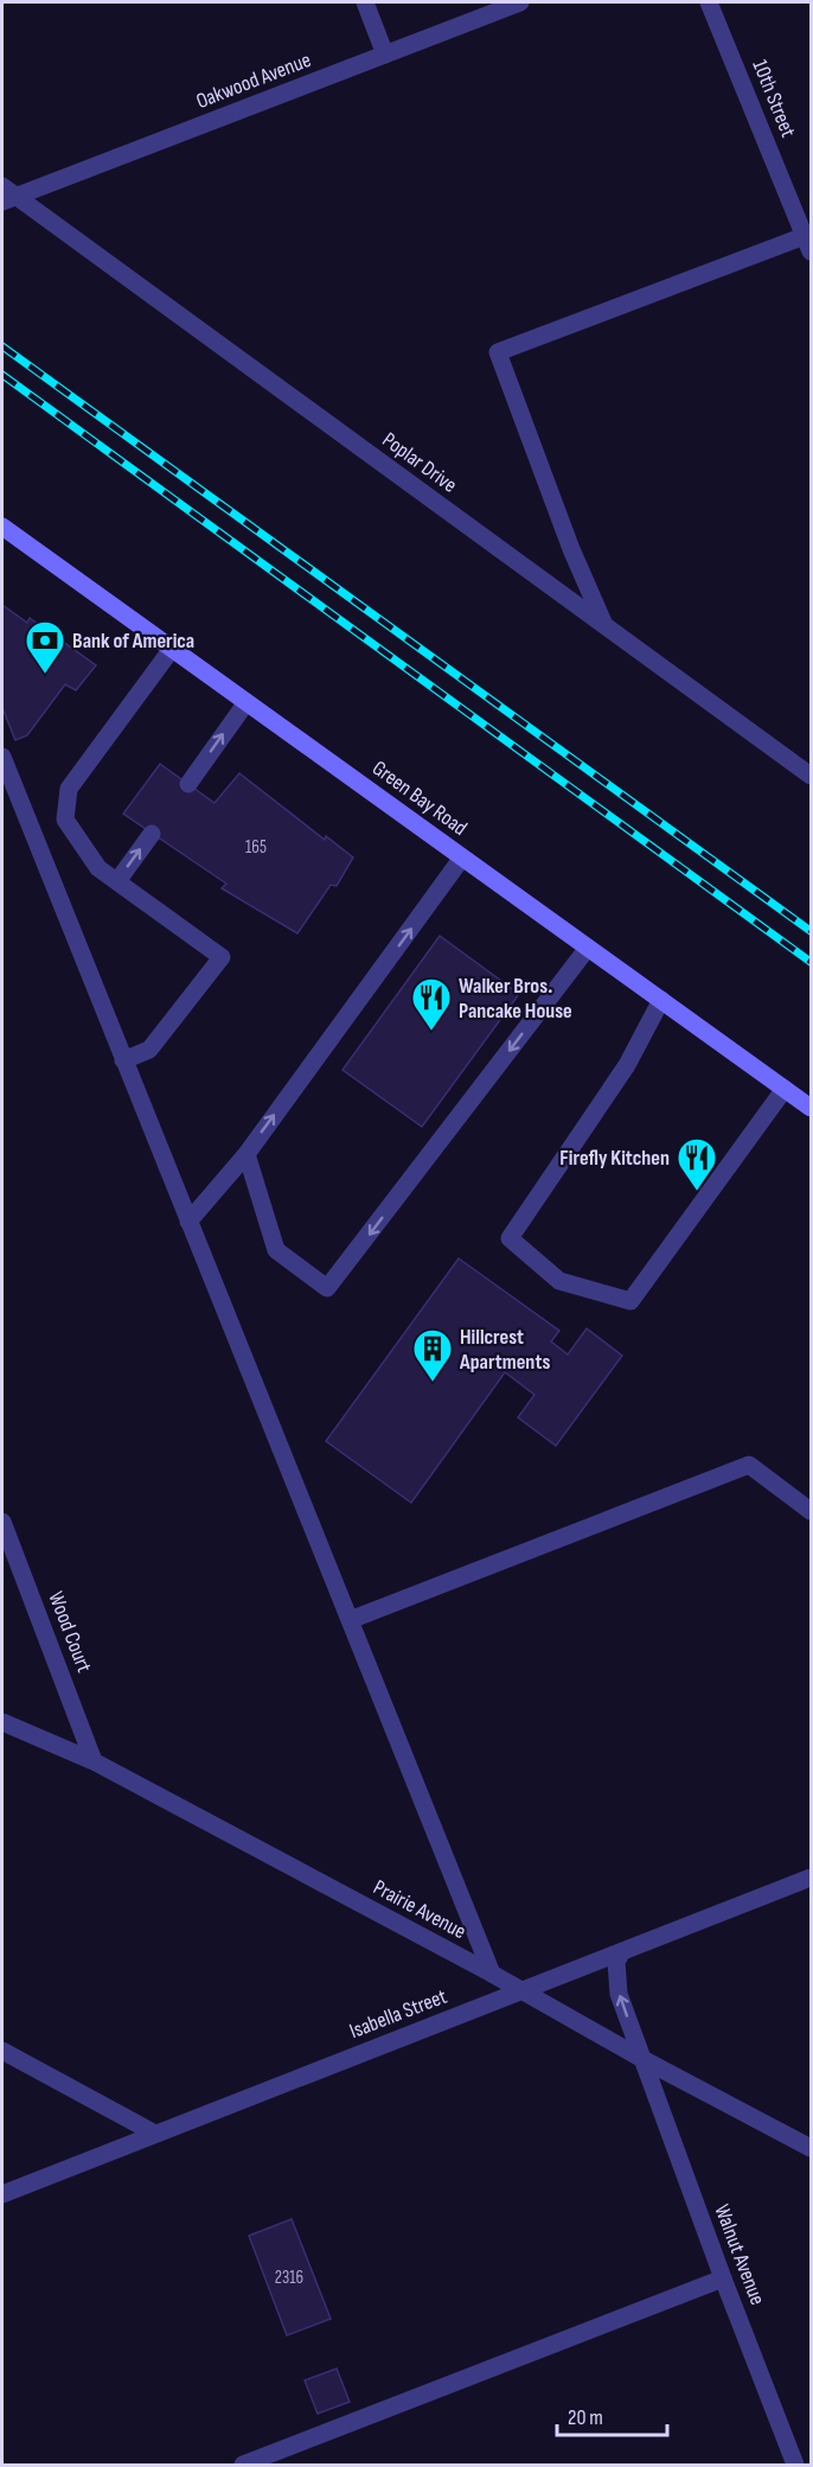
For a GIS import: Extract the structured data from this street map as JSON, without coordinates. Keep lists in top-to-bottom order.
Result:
{
  "streets": {
    "main road": ["Green Bay Road"],
    "street": [
      "Oakwood Avenue",
      "10th Street",
      "Poplar Drive",
      "Wood Court",
      "Prairie Avenue",
      "Isabella Street",
      "Walnut Avenue"
    ]
  },
  "crossings": [
    ["Oakwood Avenue", "Poplar Drive"],
    ["Wood Court", "Prairie Avenue"],
    ["Prairie Avenue", "Isabella Street"],
    ["Prairie Avenue", "Walnut Avenue"],
    ["Isabella Street", "Walnut Avenue"]
  ],
  "places": {
    "bank": ["Bank of America"],
    "restaurant": ["Walker Bros. Pancake House", "Firefly Kitchen"],
    "building": ["Hillcrest Apartments"]
  },
  "house_numbers": ["165", "2316"],
  "scale_bar": "20 m"
}
